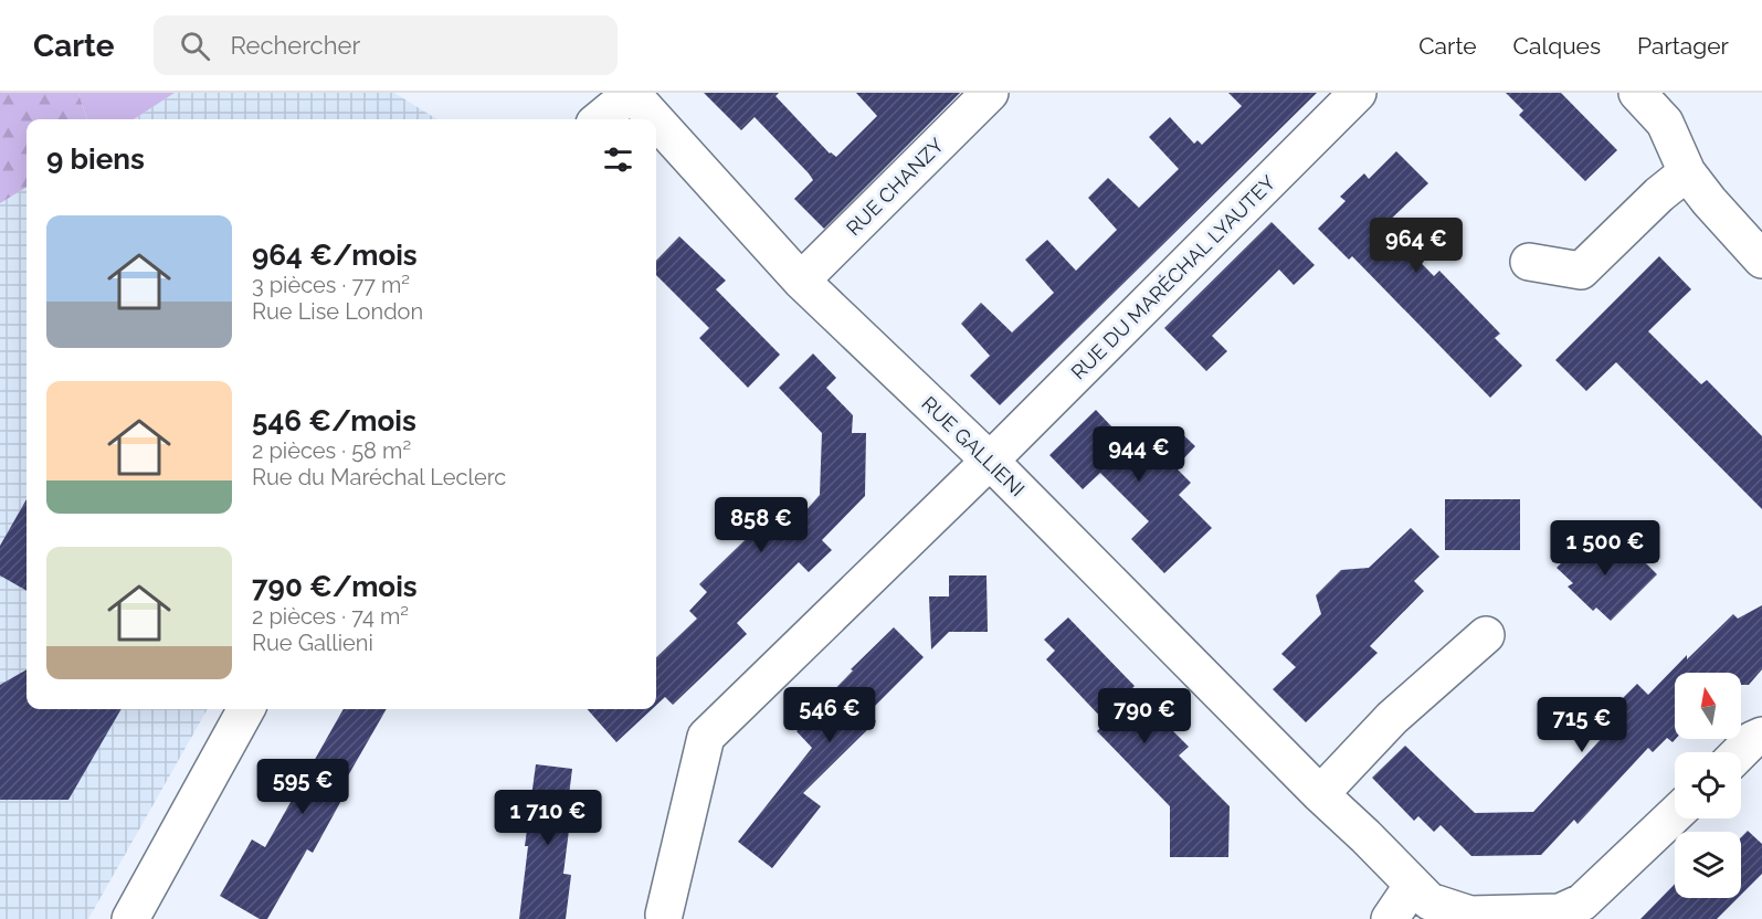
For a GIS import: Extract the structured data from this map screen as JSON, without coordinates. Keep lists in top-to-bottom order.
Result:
{
  "streets": {
    "street": ["RUE CHANZY", "RUE DU MARÉCHAL LYAUTEY", "RUE GALLIENI"]
  },
  "crossings": [
    ["RUE CHANZY", "RUE GALLIENI"],
    ["RUE DU MARÉCHAL LYAUTEY", "RUE GALLIENI"]
  ],
  "north": "top",
  "page": {
    "header": "Carte",
    "search": "Rechercher",
    "nav": ["Carte", "Calques", "Partager"],
    "heading": "9 biens",
    "list": [
      {
        "name": "964 €/mois",
        "note": "3 pièces · 77 m² · Rue Lise London"
      },
      {
        "name": "546 €/mois",
        "note": "2 pièces · 58 m² · Rue du Maréchal Leclerc"
      },
      {
        "name": "790 €/mois",
        "note": "2 pièces · 74 m² · Rue Gallieni"
      }
    ],
    "price": [
      "964 €",
      "944 €",
      "858 €",
      "1 500 €",
      "546 €",
      "790 €",
      "715 €",
      "595 €",
      "1 710 €"
    ]
  }
}
